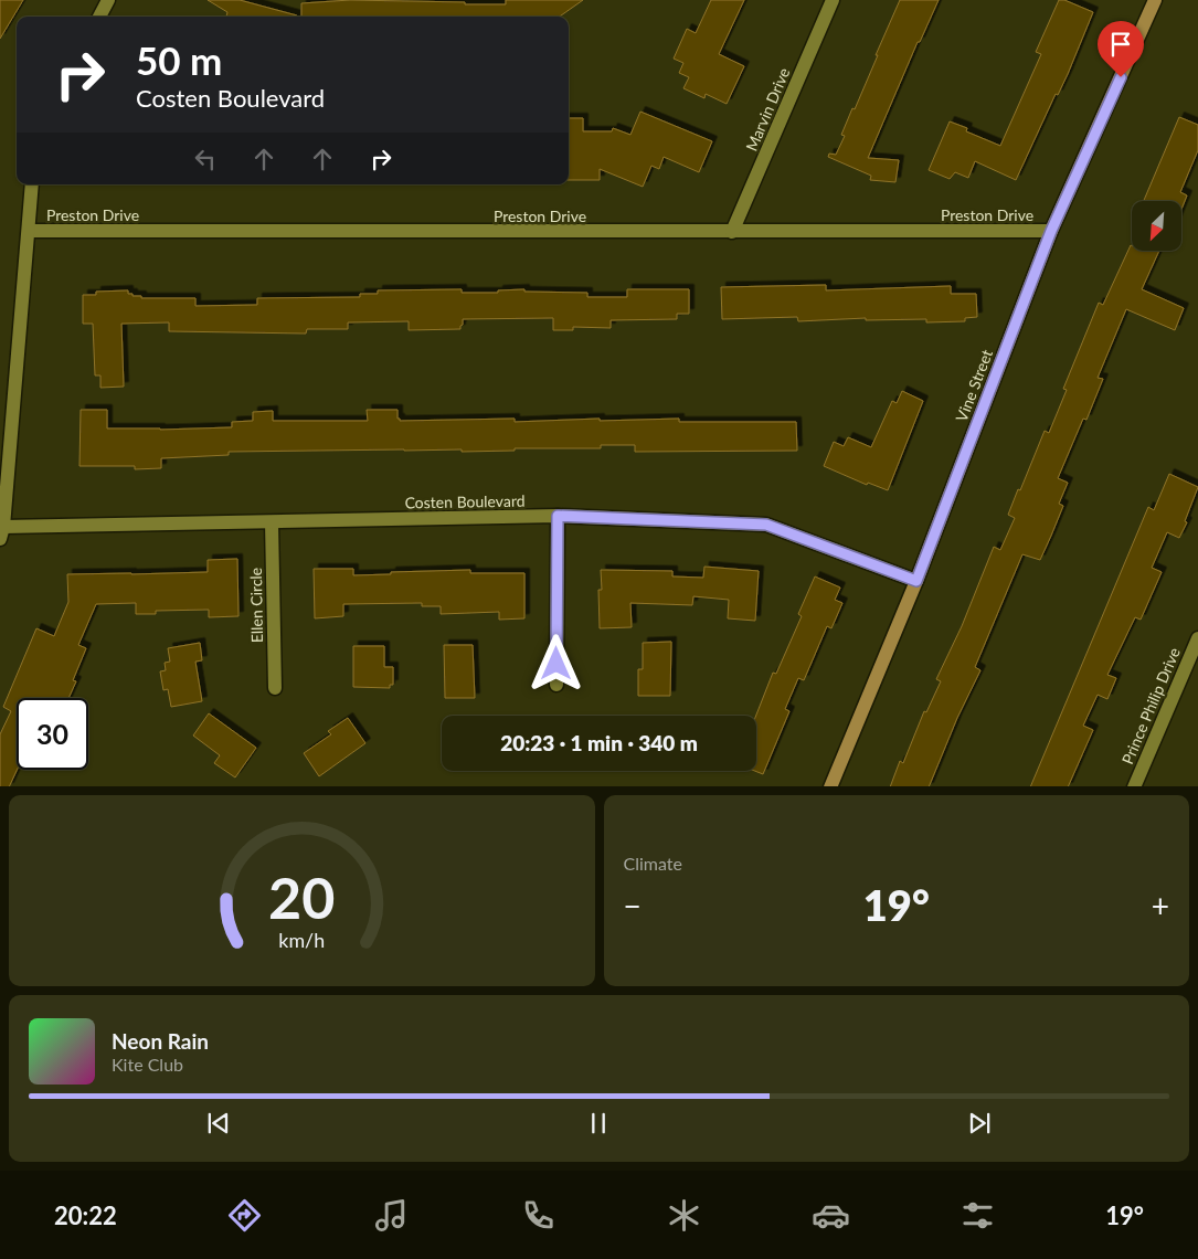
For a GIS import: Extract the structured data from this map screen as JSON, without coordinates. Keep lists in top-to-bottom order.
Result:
{
  "streets": {
    "street": [
      "Marvin Drive",
      "Preston Drive",
      "Vine Street",
      "Costen Boulevard",
      "Ellen Circle",
      "Prince Philip Drive"
    ]
  },
  "crossings": [
    ["Marvin Drive", "Preston Drive"],
    ["Preston Drive", "Vine Street"],
    ["Vine Street", "Costen Boulevard"],
    ["Costen Boulevard", "Ellen Circle"]
  ],
  "north": "bottom left",
  "page": {
    "turn": ["50 m", "Costen Boulevard"],
    "limit": "30",
    "trip": "20:23 · 1 min · 340 m",
    "tile": "Climate",
    "heat": ["−", "19°", "+"],
    "song": ["Neon Rain", "Kite Club"],
    "tabs": ["20:22", "19°"],
    "gauge": ["20", "km/h"]
  }
}
